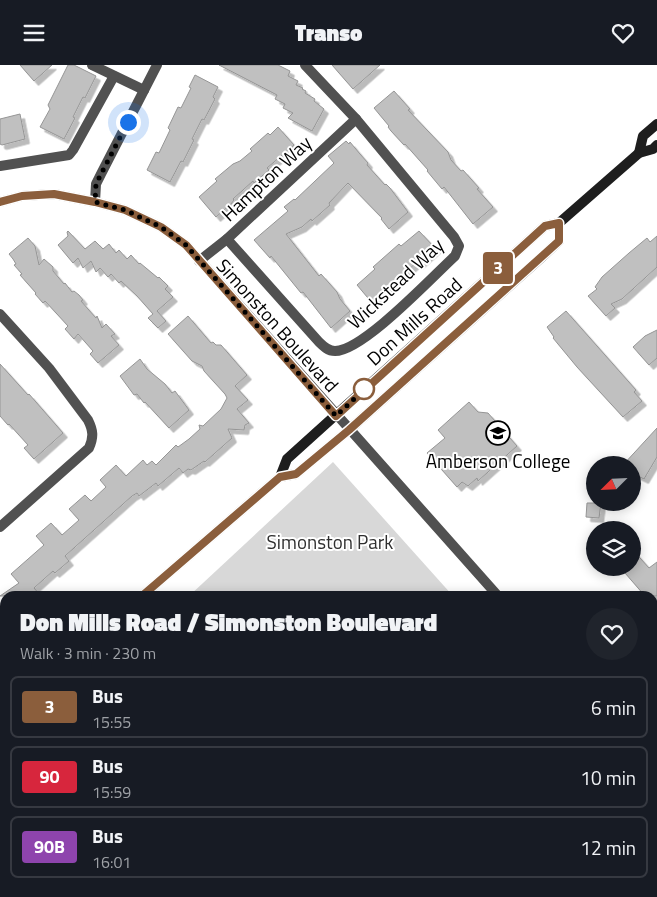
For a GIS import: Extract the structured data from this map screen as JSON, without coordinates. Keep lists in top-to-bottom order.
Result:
{
  "streets": {
    "main road": ["Don Mills Road"],
    "street": ["Hampton Way", "Wickstead Way", "Simonston Boulevard"]
  },
  "crossings": [
    ["Hampton Way", "Wickstead Way"],
    ["Hampton Way", "Simonston Boulevard"],
    ["Don Mills Road", "Simonston Boulevard"]
  ],
  "parks": ["Simonston Park"],
  "places": {
    "school or university": ["Amberson College"]
  },
  "lines": ["bus line 3"],
  "north": "bottom left",
  "page": {
    "header": "Transo",
    "on_map": "3",
    "heading": ["Don Mills Road / Simonston Boulevard", "Walk · 3 min · 230 m"],
    "list": [
      {
        "mark": "3",
        "name": "Bus",
        "note": "15:55",
        "value": "6 min"
      },
      {
        "mark": "90",
        "name": "Bus",
        "note": "15:59",
        "value": "10 min"
      },
      {
        "mark": "90B",
        "name": "Bus",
        "note": "16:01",
        "value": "12 min"
      }
    ]
  }
}
